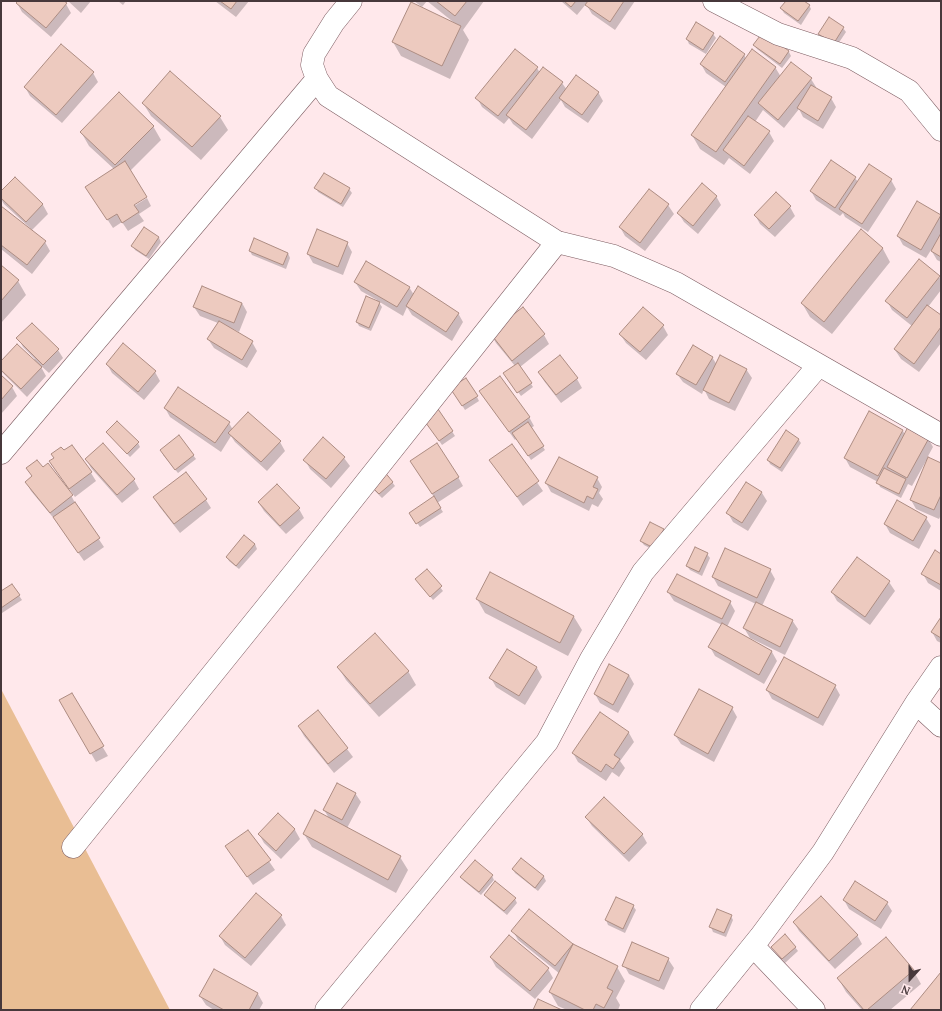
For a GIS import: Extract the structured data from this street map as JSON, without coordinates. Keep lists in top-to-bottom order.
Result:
{
  "north": "bottom"
}
